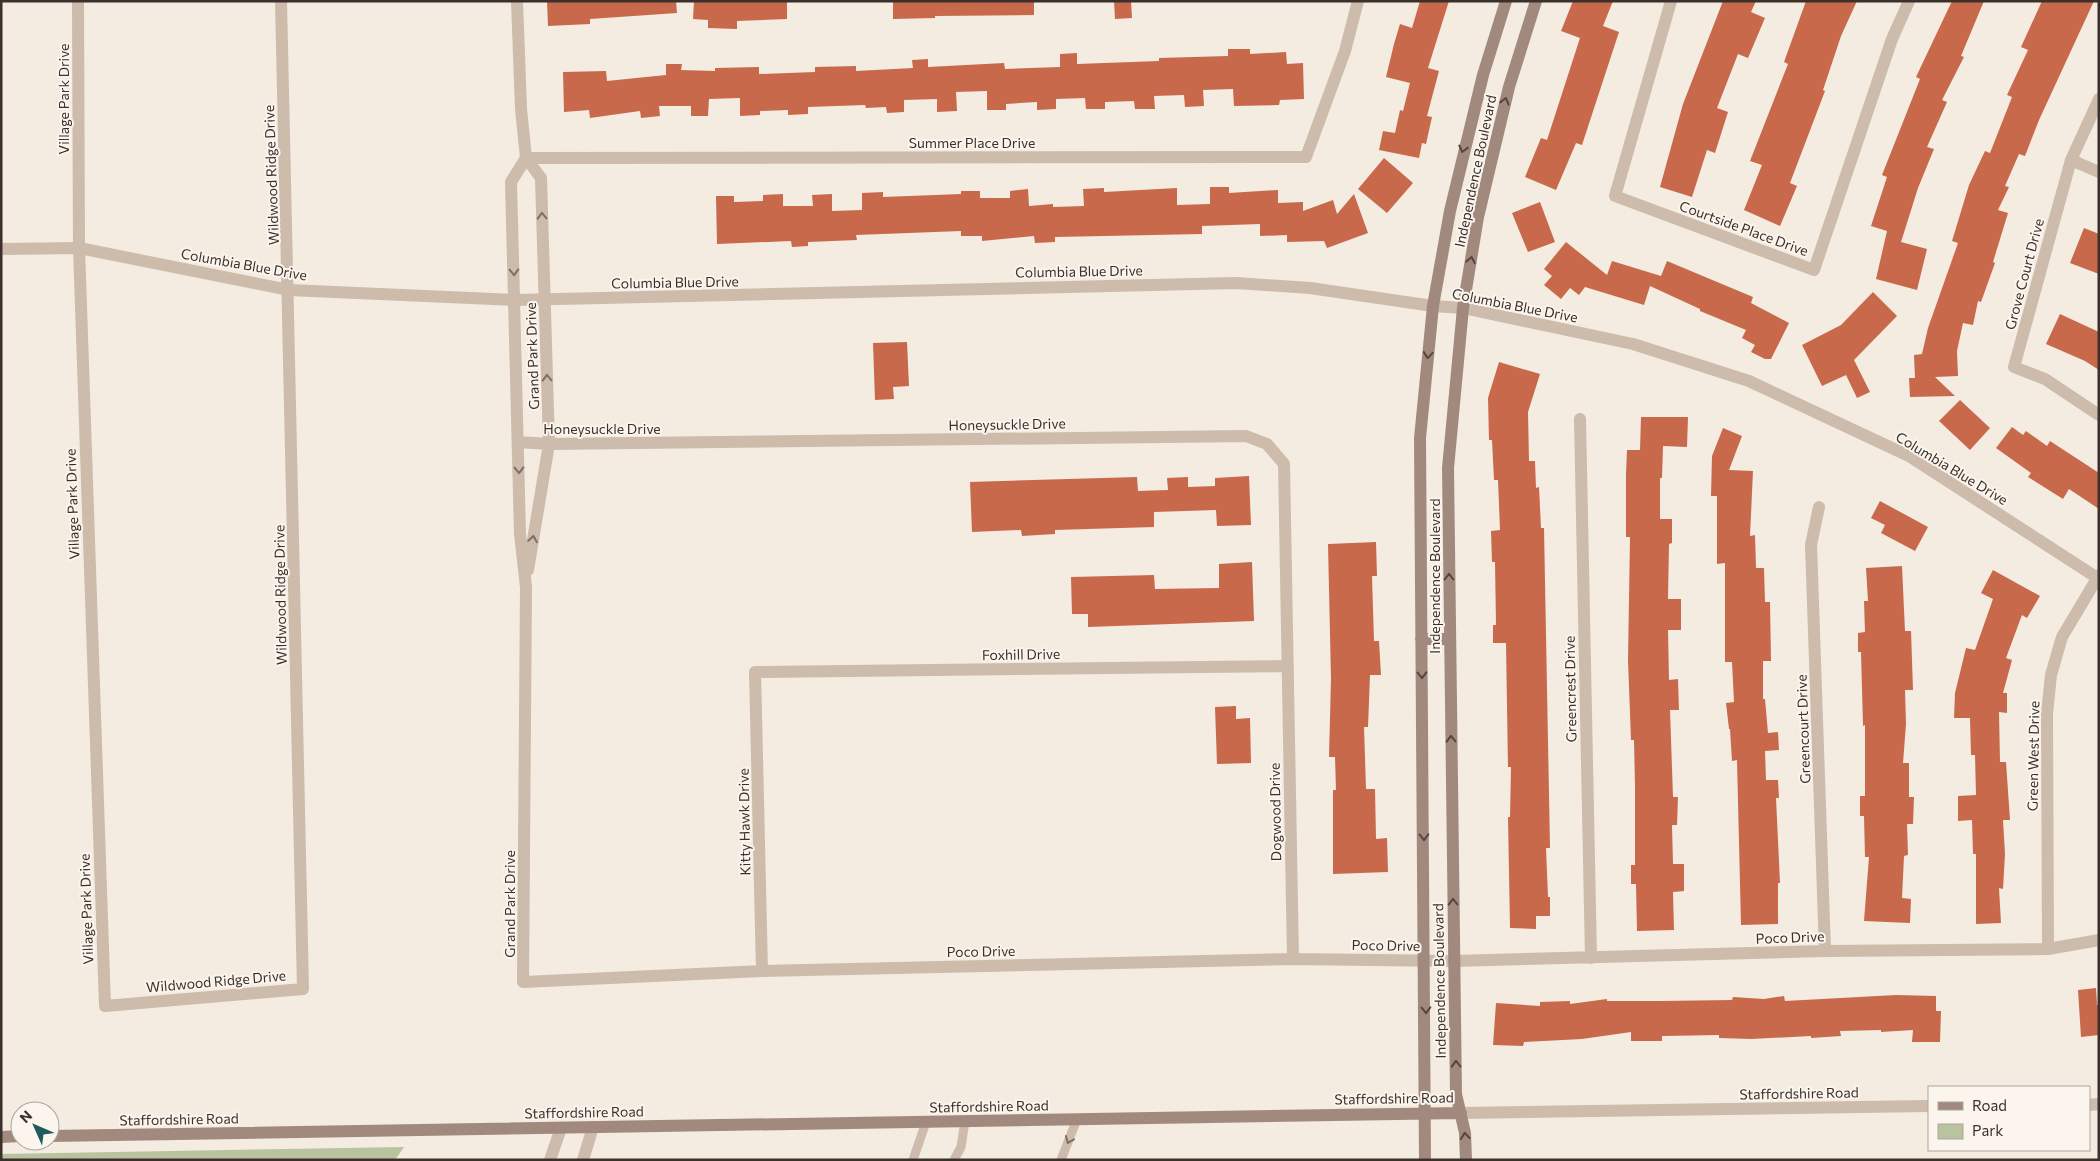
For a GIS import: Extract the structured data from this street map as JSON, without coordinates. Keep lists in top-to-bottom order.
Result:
{
  "streets": {
    "main road": ["Independence Boulevard", "Staffordshire Road"],
    "street": [
      "Village Park Drive",
      "Summer Place Drive",
      "Wildwood Ridge Drive",
      "Courtside Place Drive",
      "Columbia Blue Drive",
      "Grove Court Drive",
      "Grand Park Drive",
      "Honeysuckle Drive",
      "Foxhill Drive",
      "Greencrest Drive",
      "Greencourt Drive",
      "Green West Drive",
      "Dogwood Drive",
      "Kitty Hawk Drive",
      "Poco Drive"
    ]
  },
  "crossings": [
    ["Village Park Drive", "Wildwood Ridge Drive"],
    ["Village Park Drive", "Columbia Blue Drive"],
    ["Summer Place Drive", "Grand Park Drive"],
    ["Independence Boulevard", "Columbia Blue Drive"],
    ["Independence Boulevard", "Poco Drive"],
    ["Independence Boulevard", "Staffordshire Road"],
    ["Wildwood Ridge Drive", "Columbia Blue Drive"],
    ["Columbia Blue Drive", "Grand Park Drive"],
    ["Columbia Blue Drive", "Green West Drive"],
    ["Grand Park Drive", "Honeysuckle Drive"],
    ["Grand Park Drive", "Kitty Hawk Drive"],
    ["Grand Park Drive", "Poco Drive"],
    ["Honeysuckle Drive", "Foxhill Drive"],
    ["Honeysuckle Drive", "Dogwood Drive"],
    ["Foxhill Drive", "Dogwood Drive"],
    ["Foxhill Drive", "Kitty Hawk Drive"],
    ["Greencrest Drive", "Poco Drive"],
    ["Greencourt Drive", "Poco Drive"],
    ["Green West Drive", "Poco Drive"],
    ["Dogwood Drive", "Poco Drive"],
    ["Kitty Hawk Drive", "Poco Drive"]
  ],
  "legend": ["Road", "Park"],
  "north": "top left"
}
